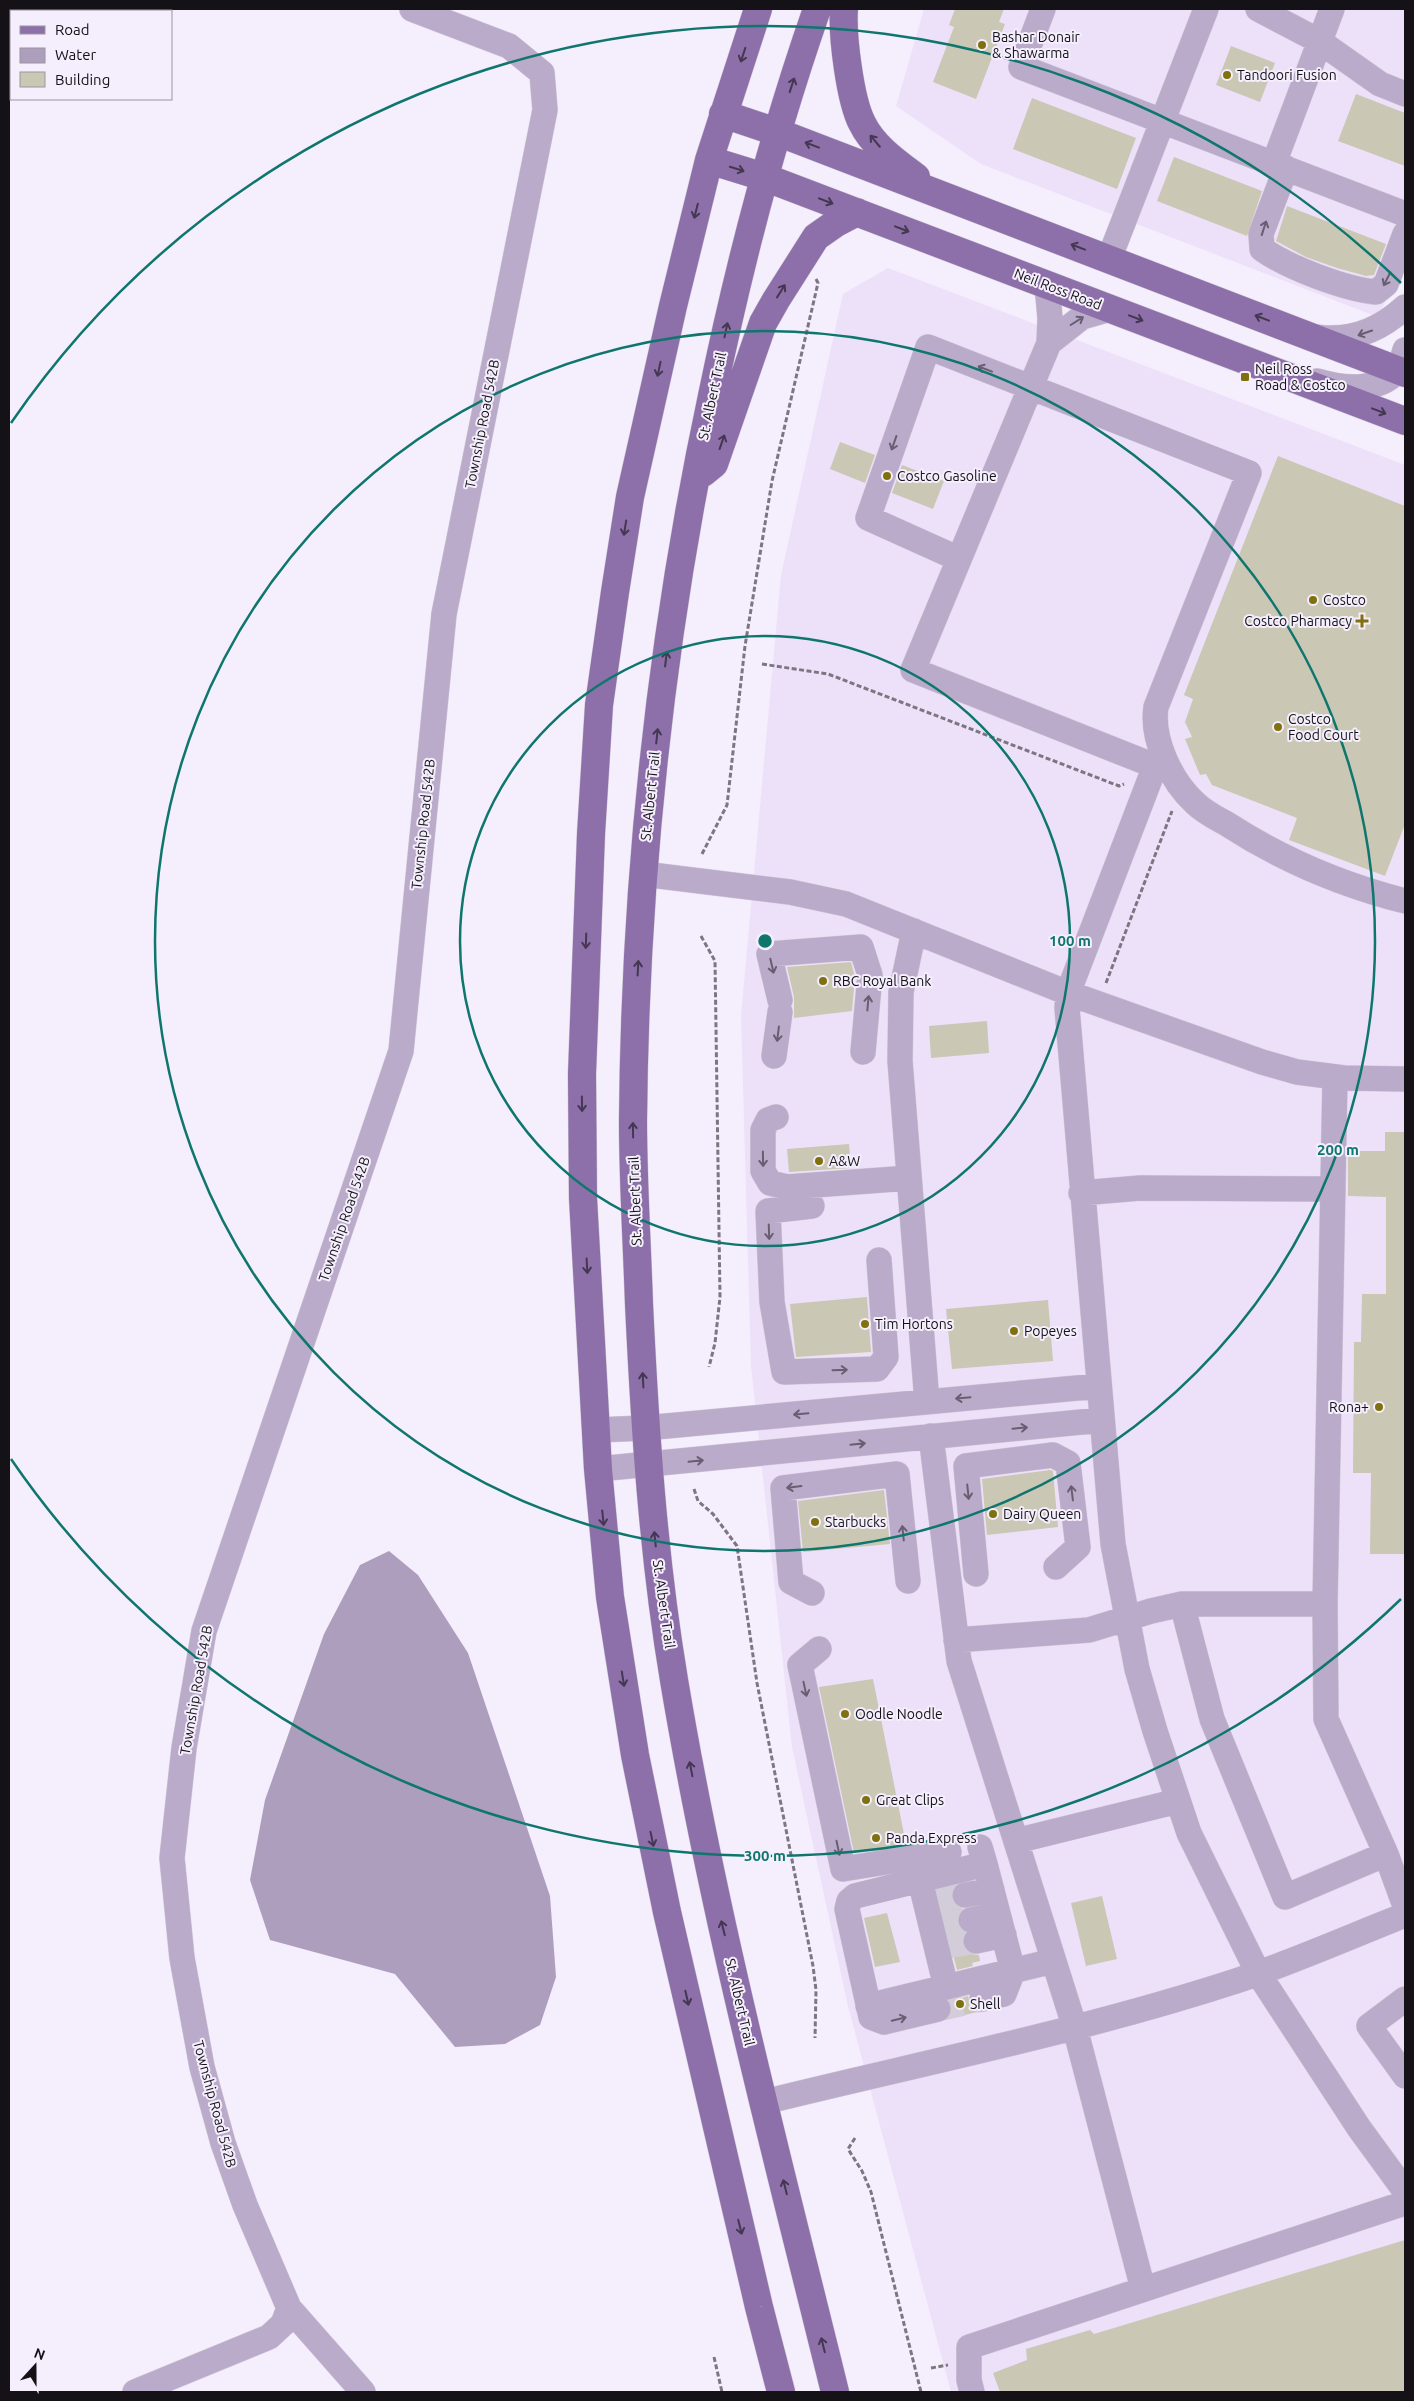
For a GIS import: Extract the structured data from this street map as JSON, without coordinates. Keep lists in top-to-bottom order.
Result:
{
  "streets": {
    "main road": ["Neil Ross Road", "St. Albert Trail"],
    "street": ["Township Road 542B"]
  },
  "crossings": [
    ["Neil Ross Road", "St. Albert Trail"]
  ],
  "places": {
    "other": [
      "Bashar Donair & Shawarma",
      "Tandoori Fusion",
      "Costco Gasoline",
      "Costco",
      "Costco Food Court",
      "RBC Royal Bank",
      "A&W",
      "Tim Hortons",
      "Popeyes",
      "Rona+",
      "Dairy Queen",
      "Starbucks",
      "Oodle Noodle",
      "Great Clips",
      "Panda Express",
      "Shell"
    ],
    "transit": ["Neil Ross Road & Costco"],
    "health": ["Costco Pharmacy"]
  },
  "legend": ["Road", "Water", "Building"],
  "north": "top",
  "rings": ["100 m", "200 m", "300 m"]
}
